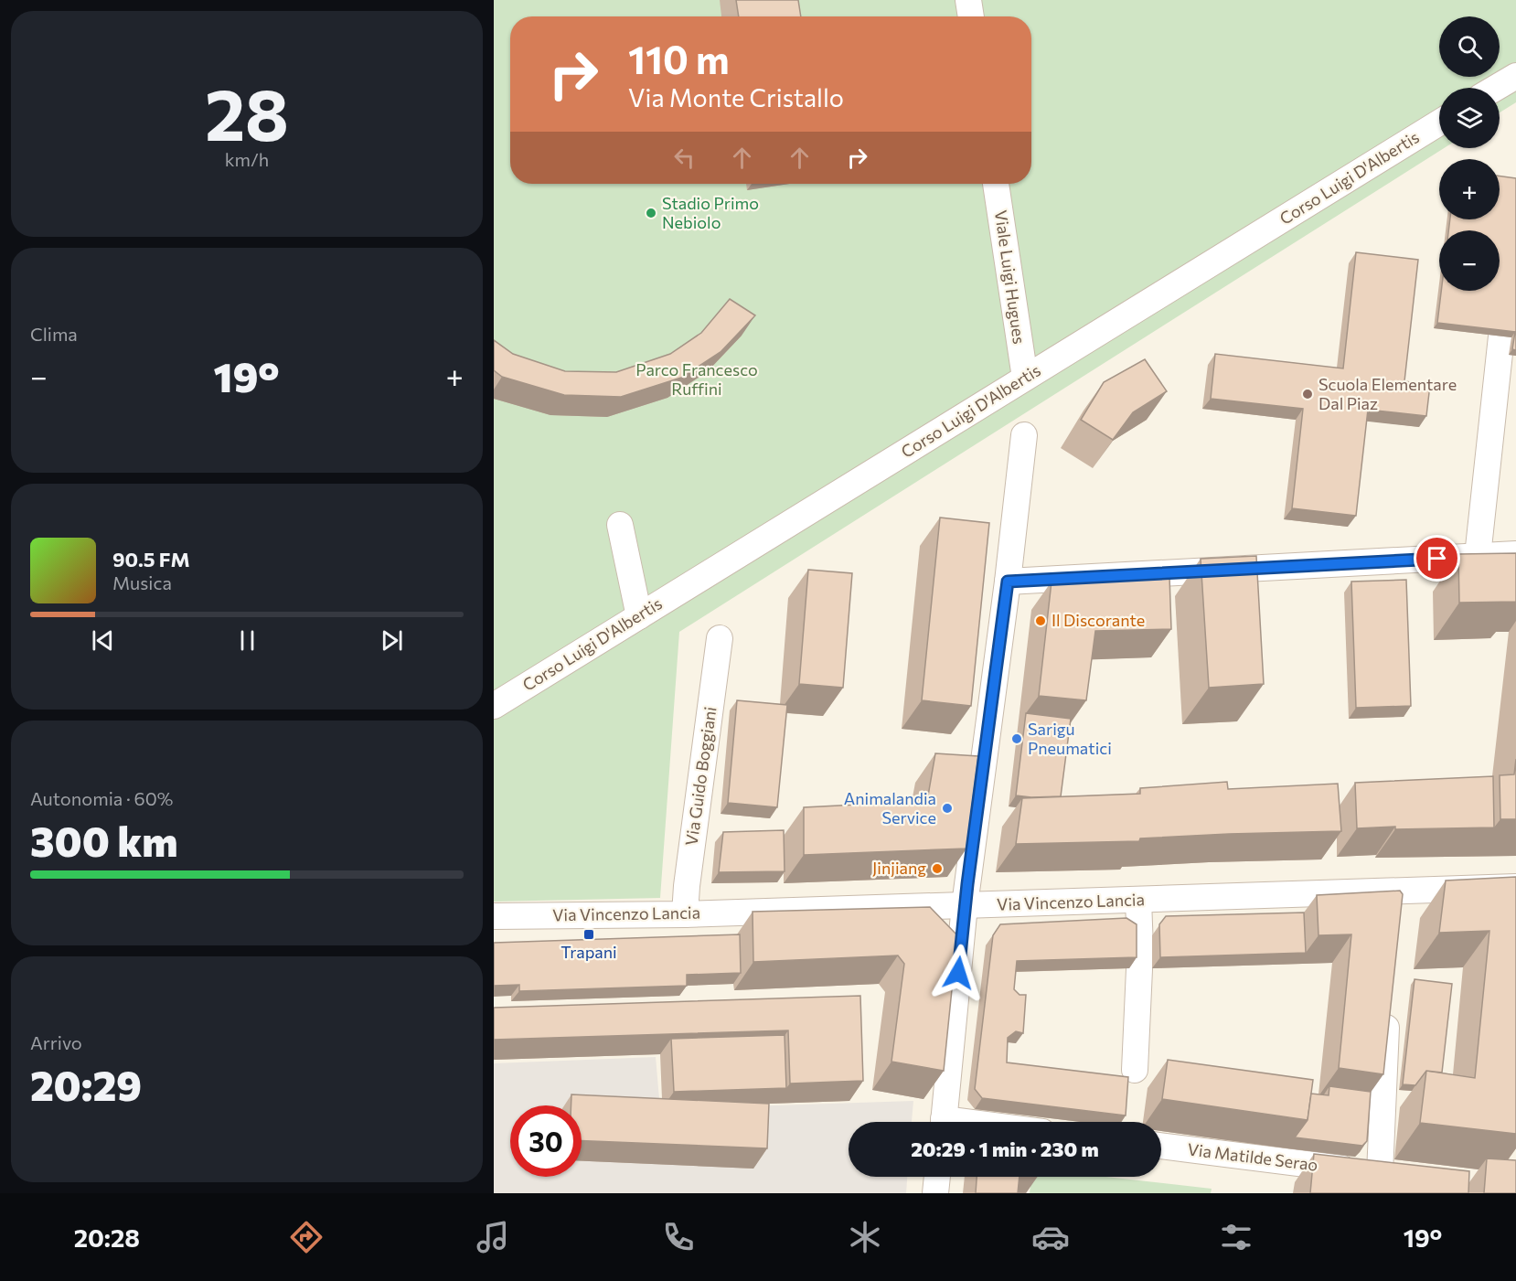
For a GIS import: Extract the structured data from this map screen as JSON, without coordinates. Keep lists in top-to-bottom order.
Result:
{
  "streets": {
    "street": [
      "Corso Luigi D'Albertis",
      "Viale Luigi Hugues",
      "Via Guido Boggiani",
      "Via Vincenzo Lancia",
      "Via Matilde Serao"
    ]
  },
  "crossings": [
    ["Corso Luigi D'Albertis", "Viale Luigi Hugues"],
    ["Via Guido Boggiani", "Via Vincenzo Lancia"]
  ],
  "parks": ["Parco Francesco Ruffini"],
  "places": {
    "other": [
      "Stadio Primo Nebiolo",
      "Scuola Elementare Dal Piaz",
      "Il Discorante",
      "Sarigu Pneumatici",
      "Animalandia Service",
      "Jinjiang"
    ],
    "transit": ["Trapani"]
  },
  "page": {
    "tile": [
      ["28", "km/h"],
      "Clima",
      ["Autonomia · 60%", "300 km"],
      ["Arrivo", "20:29"]
    ],
    "map_buttons": ["+", "−"],
    "turn": ["110 m", "Via Monte Cristallo"],
    "heat": ["−", "19°", "+"],
    "song": ["90.5 FM", "Musica"],
    "limit": "30",
    "trip": "20:29 · 1 min · 230 m",
    "tabs": ["20:28", "19°"]
  }
}
